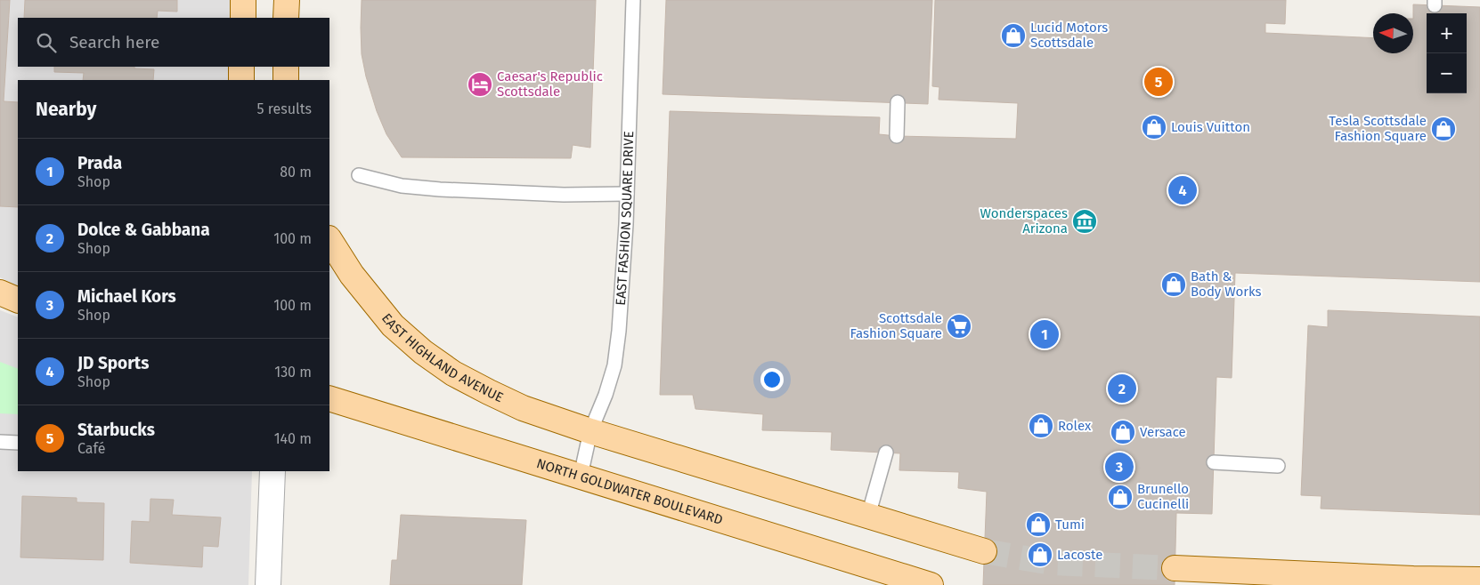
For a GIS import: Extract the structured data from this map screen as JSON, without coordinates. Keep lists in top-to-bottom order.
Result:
{
  "streets": {
    "main road": ["EAST HIGHLAND AVENUE", "NORTH GOLDWATER BOULEVARD"],
    "lane": ["EAST FASHION SQUARE DRIVE"]
  },
  "crossings": [
    ["EAST FASHION SQUARE DRIVE", "EAST HIGHLAND AVENUE"],
    ["EAST FASHION SQUARE DRIVE", "NORTH GOLDWATER BOULEVARD"]
  ],
  "places": {
    "shop": [
      "Lucid Motors Scottsdale",
      "Louis Vuitton",
      "Tesla Scottsdale Fashion Square",
      "Bath & Body Works",
      "Rolex",
      "Versace",
      "Brunello Cucinelli",
      "Tumi",
      "Lacoste"
    ],
    "hotel": ["Caesar's Republic Scottsdale"],
    "museum": ["Wonderspaces Arizona"],
    "supermarket": ["Scottsdale Fashion Square"]
  },
  "north": "left",
  "page": {
    "map_buttons": ["+", "−"],
    "search": "Search here",
    "pins": [
      "5",
      "4",
      "1",
      "2",
      "3"
    ],
    "heading": ["Nearby", "5 results"],
    "list": [
      {
        "mark": "1",
        "name": "Prada",
        "note": "Shop",
        "value": "80 m"
      },
      {
        "mark": "2",
        "name": "Dolce & Gabbana",
        "note": "Shop",
        "value": "100 m"
      },
      {
        "mark": "3",
        "name": "Michael Kors",
        "note": "Shop",
        "value": "100 m"
      },
      {
        "mark": "4",
        "name": "JD Sports",
        "note": "Shop",
        "value": "130 m"
      },
      {
        "mark": "5",
        "name": "Starbucks",
        "note": "Café",
        "value": "140 m"
      }
    ]
  }
}
